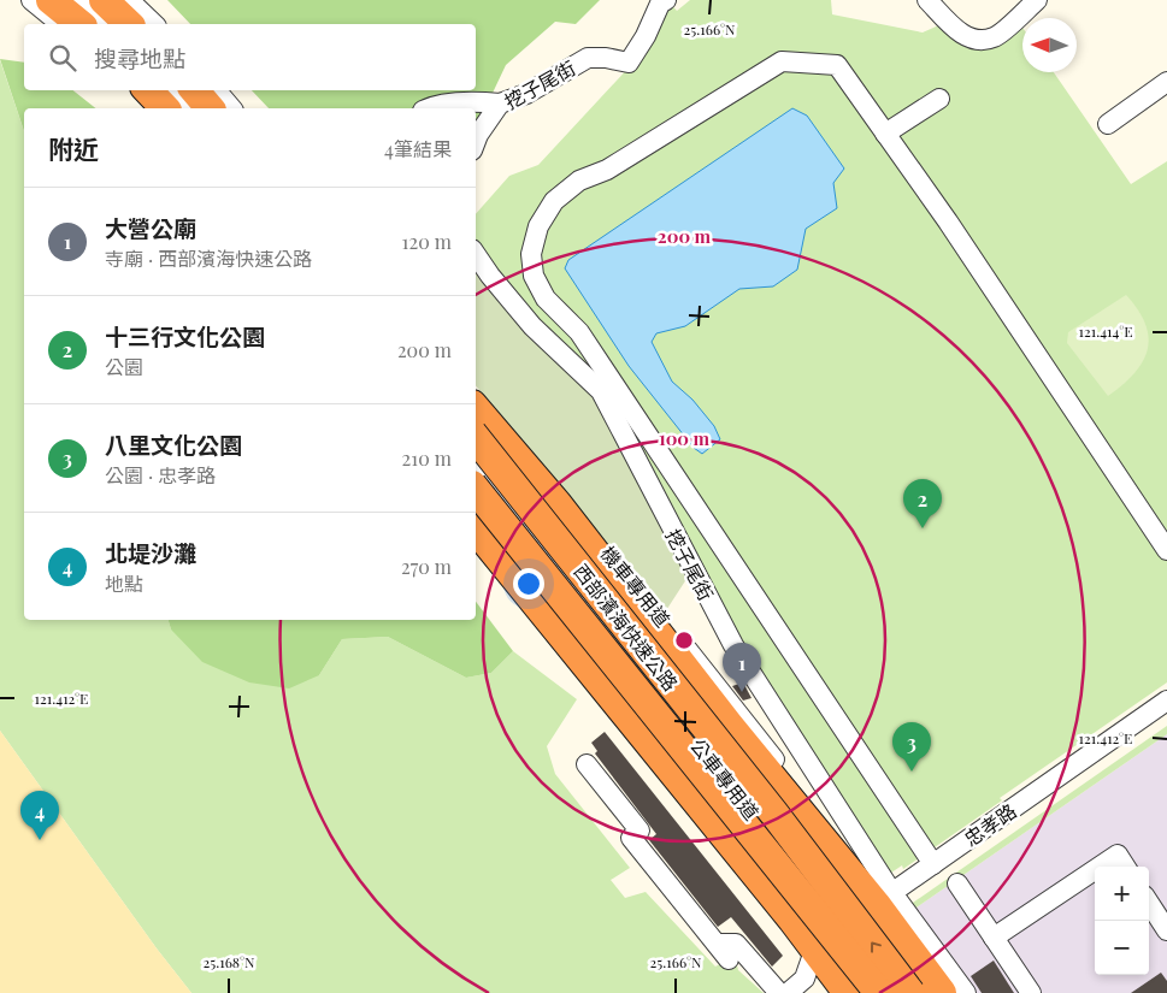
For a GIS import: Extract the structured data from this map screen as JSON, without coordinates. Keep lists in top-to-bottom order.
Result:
{
  "streets": {
    "highway": ["西部濱海快速公路"],
    "street": [
      "挖子尾街",
      "機車專用道",
      "公車專用道",
      "忠孝路"
    ]
  },
  "crossings": [
    ["挖子尾街", "忠孝路"],
    ["公車專用道", "忠孝路"]
  ],
  "north": "left",
  "page": {
    "search": "搜尋地點",
    "heading": ["附近", "4筆結果"],
    "list": [
      {
        "mark": "1",
        "name": "大營公廟",
        "note": "寺廟 · 西部濱海快速公路",
        "value": "120 m"
      },
      {
        "mark": "2",
        "name": "十三行文化公園",
        "note": "公園",
        "value": "200 m"
      },
      {
        "mark": "3",
        "name": "八里文化公園",
        "note": "公園 · 忠孝路",
        "value": "210 m"
      },
      {
        "mark": "4",
        "name": "北堤沙灘",
        "note": "地點",
        "value": "270 m"
      }
    ],
    "pins": [
      "2",
      "1",
      "3",
      "4"
    ],
    "map_buttons": ["+", "−"]
  },
  "coordinates": [
    "25.166°N",
    "121.414°E",
    "121.412°E",
    "25.168°N"
  ],
  "rings": ["200 m", "100 m"]
}
